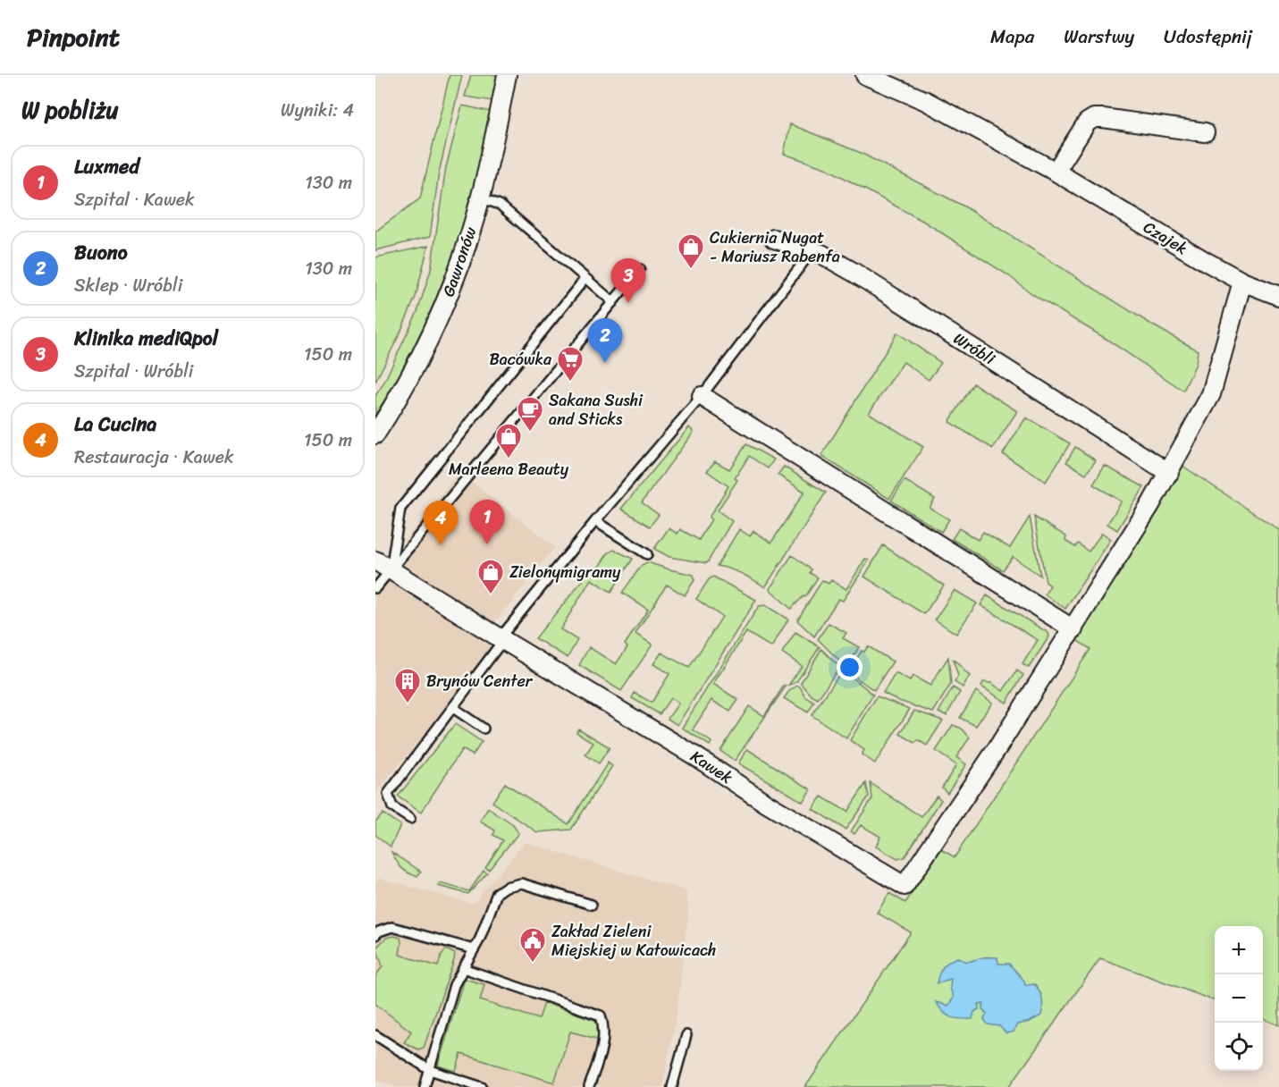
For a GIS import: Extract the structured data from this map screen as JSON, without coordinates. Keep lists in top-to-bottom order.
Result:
{
  "streets": {
    "street": [
      "Czajek",
      "Gawronów",
      "Wróbli",
      "Kawek"
    ]
  },
  "places": {
    "shop": ["Cukiernia Nugat - Mariusz Rabenfa", "Marleena Beauty", "Zielonymigramy"],
    "supermarket": ["Bacówka"],
    "cafe": ["Sakana Sushi and Sticks"],
    "building": ["Brynów Center"],
    "public building": ["Zakład Zieleni Miejskiej w Katowicach"]
  },
  "page": {
    "header": "Pinpoint",
    "nav": ["Mapa", "Warstwy", "Udostępnij"],
    "heading": ["W pobliżu", "Wyniki: 4"],
    "list": [
      {
        "mark": "1",
        "name": "Luxmed",
        "note": "Szpital · Kawek",
        "value": "130 m"
      },
      {
        "mark": "2",
        "name": "Buono",
        "note": "Sklep · Wróbli",
        "value": "130 m"
      },
      {
        "mark": "3",
        "name": "Klinika mediQpol",
        "note": "Szpital · Wróbli",
        "value": "150 m"
      },
      {
        "mark": "4",
        "name": "La Cucina",
        "note": "Restauracja · Kawek",
        "value": "150 m"
      }
    ],
    "pins": [
      "3",
      "2",
      "1",
      "4"
    ],
    "map_buttons": ["+", "−"]
  }
}
